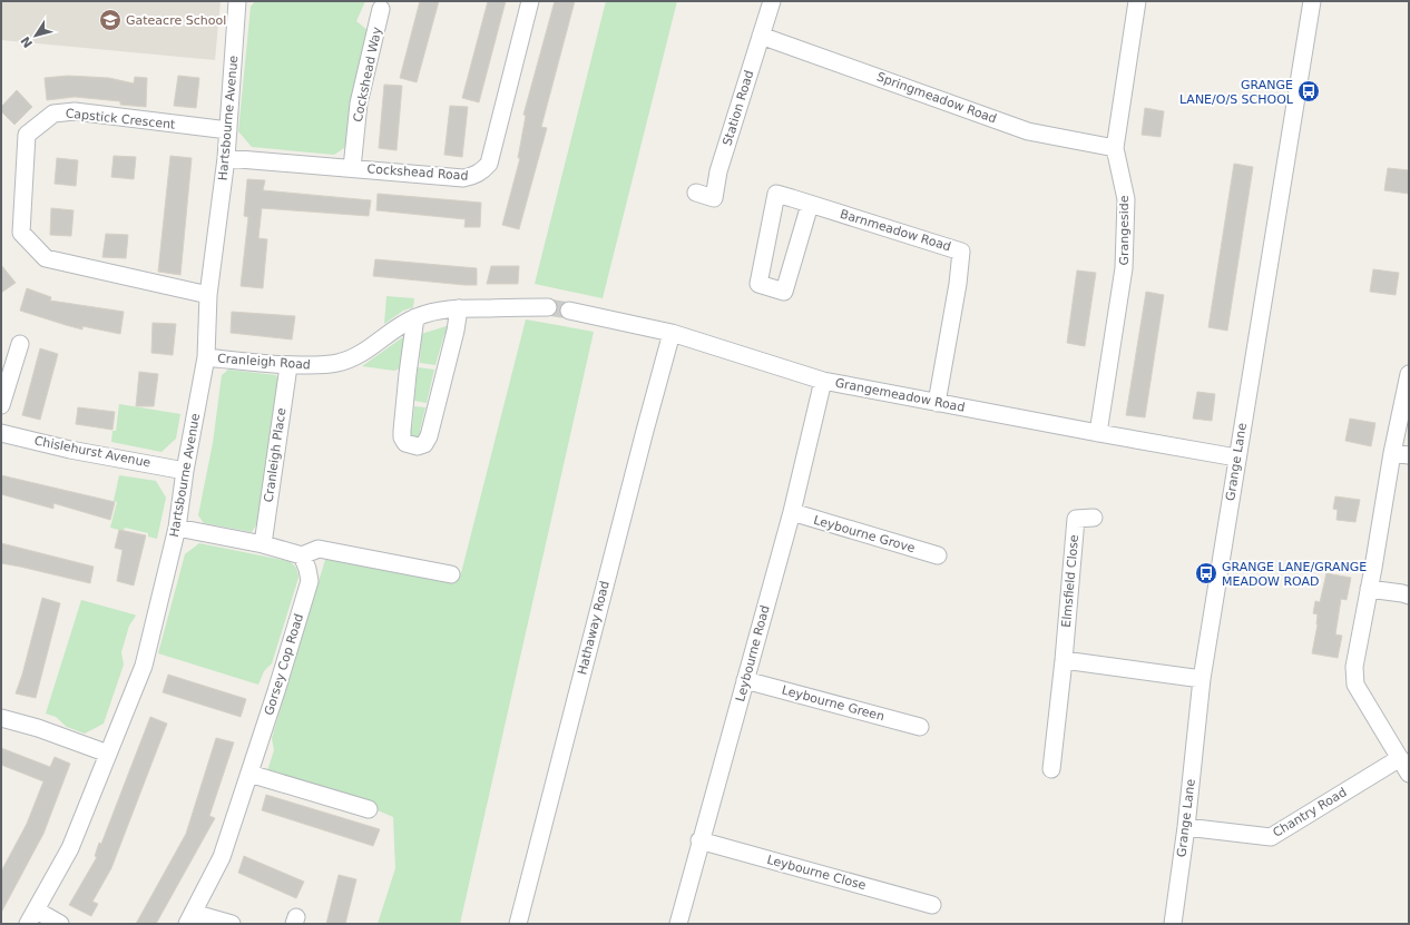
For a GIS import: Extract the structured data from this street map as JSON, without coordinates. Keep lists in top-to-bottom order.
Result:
{
  "streets": {
    "street": [
      "Cockshead Way",
      "Springmeadow Road",
      "Station Road",
      "Hartsbourne Avenue",
      "Capstick Crescent",
      "Cockshead Road",
      "Barnmeadow Road",
      "Grangeside",
      "Cranleigh Road",
      "Grangemeadow Road",
      "Chislehurst Avenue",
      "Cranleigh Place",
      "Grange Lane",
      "Leybourne Grove",
      "Elmsfield Close",
      "Hathaway Road",
      "Leybourne Road",
      "Gorsey Cop Road",
      "Leybourne Green",
      "Chantry Road",
      "Leybourne Close"
    ]
  },
  "crossings": [
    ["Cockshead Way", "Cockshead Road"],
    ["Springmeadow Road", "Station Road"],
    ["Springmeadow Road", "Grangeside"],
    ["Hartsbourne Avenue", "Capstick Crescent"],
    ["Hartsbourne Avenue", "Cockshead Road"],
    ["Hartsbourne Avenue", "Cranleigh Road"],
    ["Hartsbourne Avenue", "Chislehurst Avenue"],
    ["Barnmeadow Road", "Grangemeadow Road"],
    ["Grangeside", "Grangemeadow Road"],
    ["Cranleigh Road", "Cranleigh Place"],
    ["Grangemeadow Road", "Grange Lane"],
    ["Grangemeadow Road", "Hathaway Road"],
    ["Grangemeadow Road", "Leybourne Road"],
    ["Grange Lane", "Chantry Road"],
    ["Leybourne Grove", "Leybourne Road"],
    ["Leybourne Road", "Leybourne Green"],
    ["Leybourne Road", "Leybourne Close"]
  ],
  "places": {
    "school or university": ["Gateacre School"],
    "bus stop": ["GRANGE LANE/O/S SCHOOL", "GRANGE LANE/GRANGE MEADOW ROAD"]
  },
  "north": "bottom left"
}
